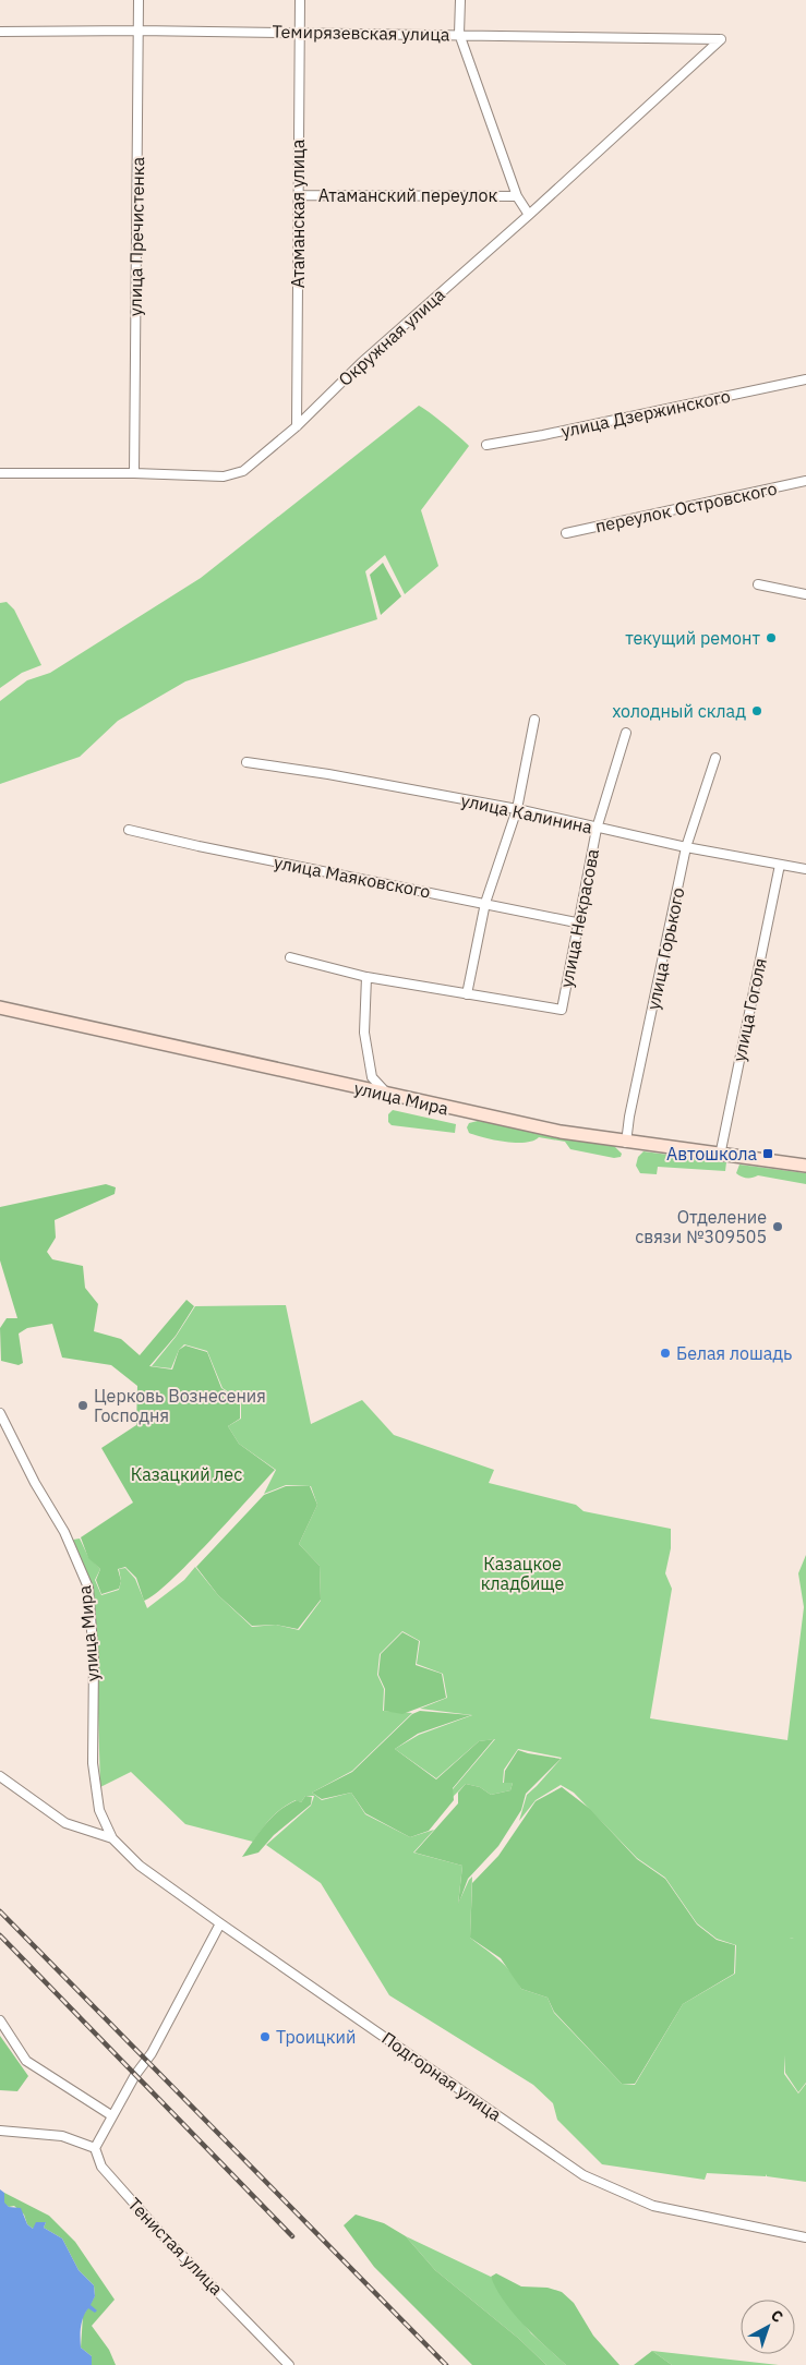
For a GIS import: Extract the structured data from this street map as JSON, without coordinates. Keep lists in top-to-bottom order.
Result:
{
  "streets": {
    "main road": ["улица Мира"],
    "street": [
      "Темирязевская улица",
      "Атаманский переулок",
      "Атаманская улица",
      "улица Пречистенка",
      "Окружная улица",
      "улица Дзержинского",
      "переулок Островского",
      "улица Калинина",
      "улица Маяковского",
      "улица Некрасова",
      "улица Горького",
      "улица Гоголя",
      "Подгорная улица",
      "Тенистая улица"
    ]
  },
  "crossings": [
    ["Темирязевская улица", "Атаманская улица"],
    ["Темирязевская улица", "улица Пречистенка"],
    ["Темирязевская улица", "Окружная улица"],
    ["Атаманский переулок", "Атаманская улица"],
    ["Атаманская улица", "Окружная улица"],
    ["улица Пречистенка", "Окружная улица"],
    ["улица Калинина", "улица Некрасова"],
    ["улица Калинина", "улица Горького"],
    ["улица Калинина", "улица Гоголя"],
    ["улица Маяковского", "улица Некрасова"],
    ["улица Горького", "улица Мира"],
    ["улица Гоголя", "улица Мира"],
    ["улица Мира", "Подгорная улица"]
  ],
  "parks": ["Казацкий лес", "Казацкое кладбище"],
  "places": {
    "other": [
      "текущий ремонт",
      "холодный склад",
      "Отделение связи №309505",
      "Белая лошадь",
      "Церковь Вознесения Господня",
      "Троицкий"
    ],
    "transit": ["Автошкола"]
  },
  "north": "top right"
}
